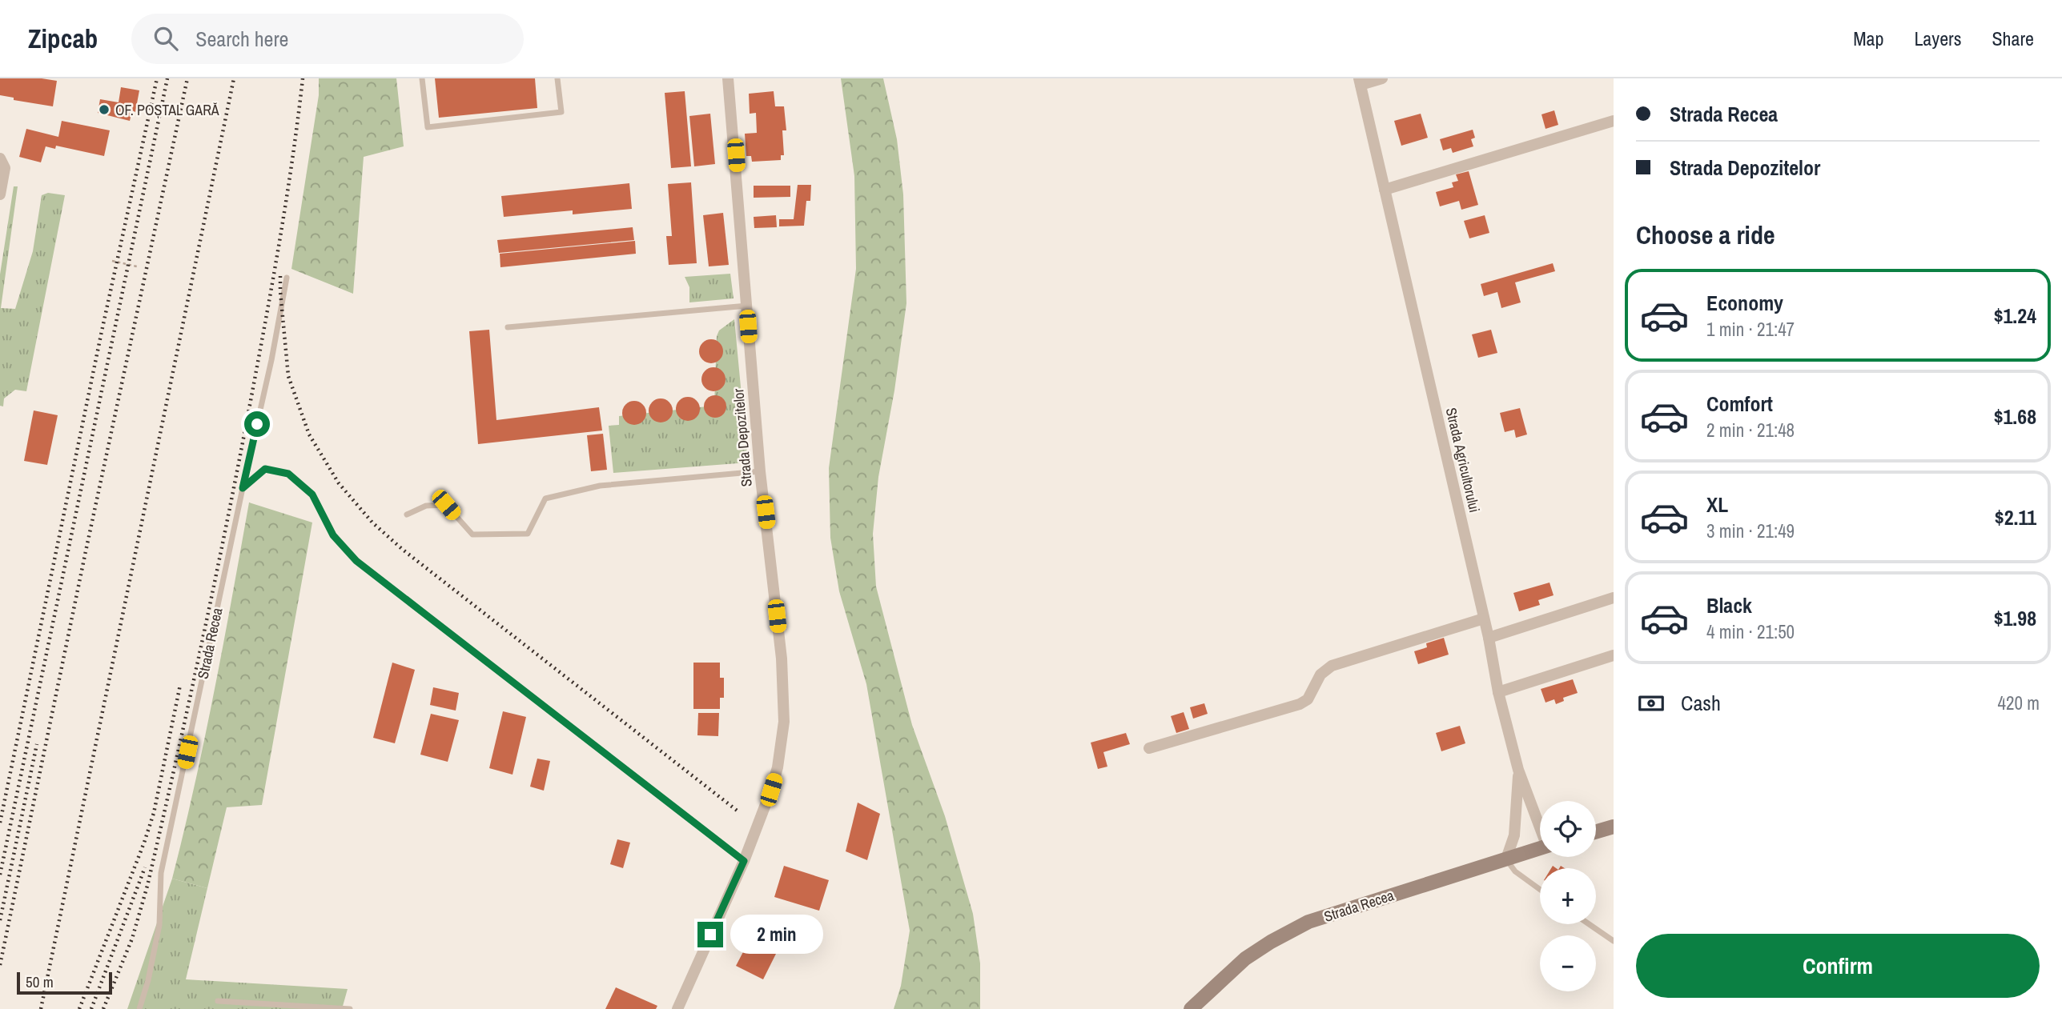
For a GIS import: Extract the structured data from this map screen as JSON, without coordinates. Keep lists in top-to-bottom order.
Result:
{
  "streets": {
    "main road": ["Strada Recea"],
    "street": ["Strada Depozitelor", "Strada Agricultorului"]
  },
  "places": ["OF. POȘTAL GARĂ"],
  "scale_bar": "50 m",
  "page": {
    "header": "Zipcab",
    "search": "Search here",
    "nav": ["Map", "Layers", "Share"],
    "banner": ["Strada Recea", "Strada Depozitelor"],
    "heading": "Choose a ride",
    "list": [
      {
        "name": "Economy",
        "note": "1 min · 21:47",
        "value": "$1.24"
      },
      {
        "name": "Comfort",
        "note": "2 min · 21:48",
        "value": "$1.68"
      },
      {
        "name": "XL",
        "note": "3 min · 21:49",
        "value": "$2.11"
      },
      {
        "name": "Black",
        "note": "4 min · 21:50",
        "value": "$1.98"
      }
    ],
    "pay": ["Cash", "420 m"],
    "map_buttons": ["+", "−"],
    "bubble": "2 min",
    "buttons": "Confirm",
    "scale": "50 m"
  }
}
